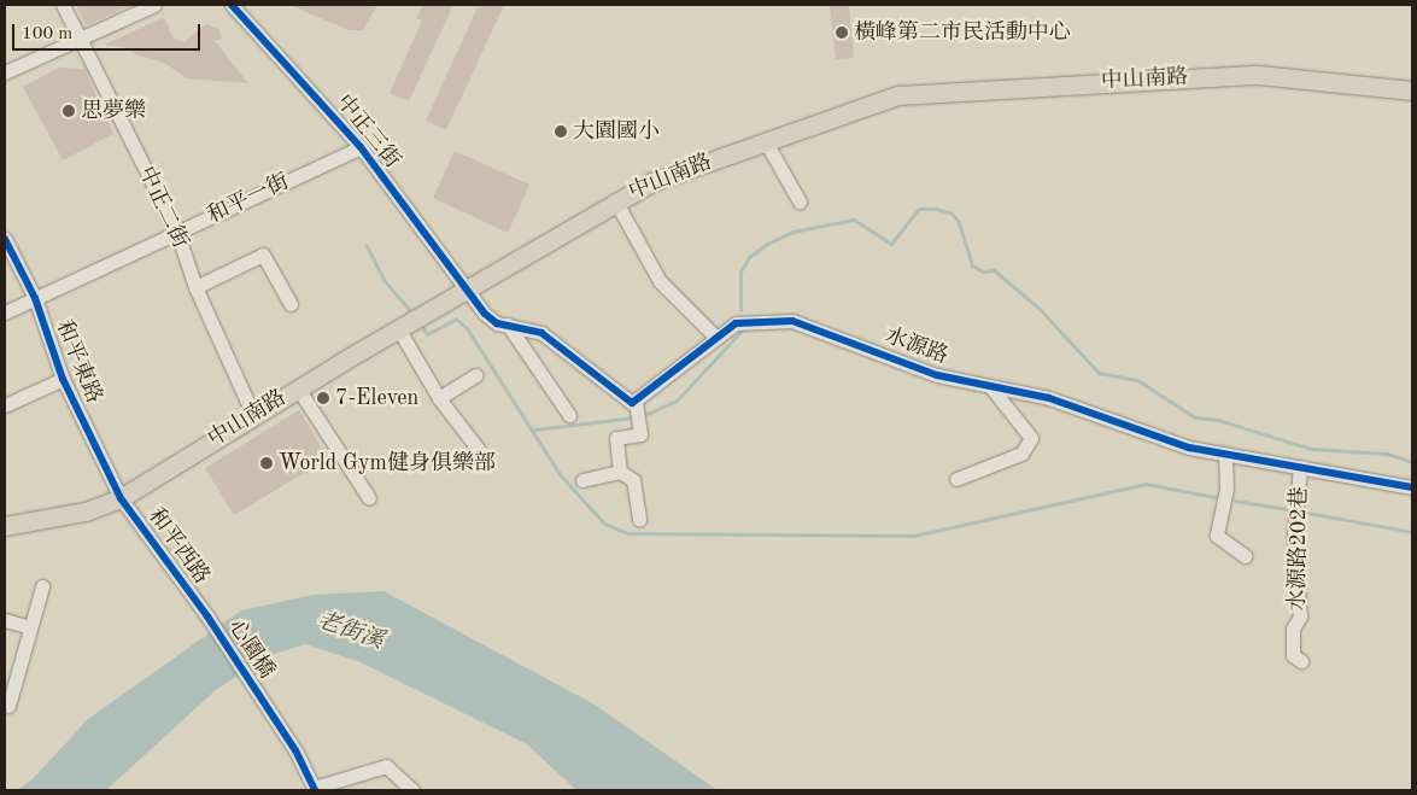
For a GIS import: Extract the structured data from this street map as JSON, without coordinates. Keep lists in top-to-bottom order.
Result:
{
  "streets": {
    "main road": ["中山南路"],
    "street": [
      "中正三街",
      "和平一街",
      "中正二街",
      "水源路",
      "和平東路",
      "和平西路",
      "水源路202巷",
      "心園橋"
    ]
  },
  "crossings": [
    ["中山南路", "中正三街"],
    ["中山南路", "中正二街"],
    ["中山南路", "和平東路"],
    ["中山南路", "和平西路"],
    ["中正三街", "和平一街"],
    ["和平一街", "中正二街"],
    ["和平一街", "和平東路"],
    ["水源路", "水源路202巷"],
    ["和平東路", "和平西路"],
    ["和平西路", "心園橋"]
  ],
  "water": ["老街溪"],
  "places": [
    "橫峰第二市民活動中心",
    "思夢樂",
    "大園國小",
    "7-Eleven",
    "World Gym健身俱樂部"
  ],
  "scale_bar": "100 m"
}
